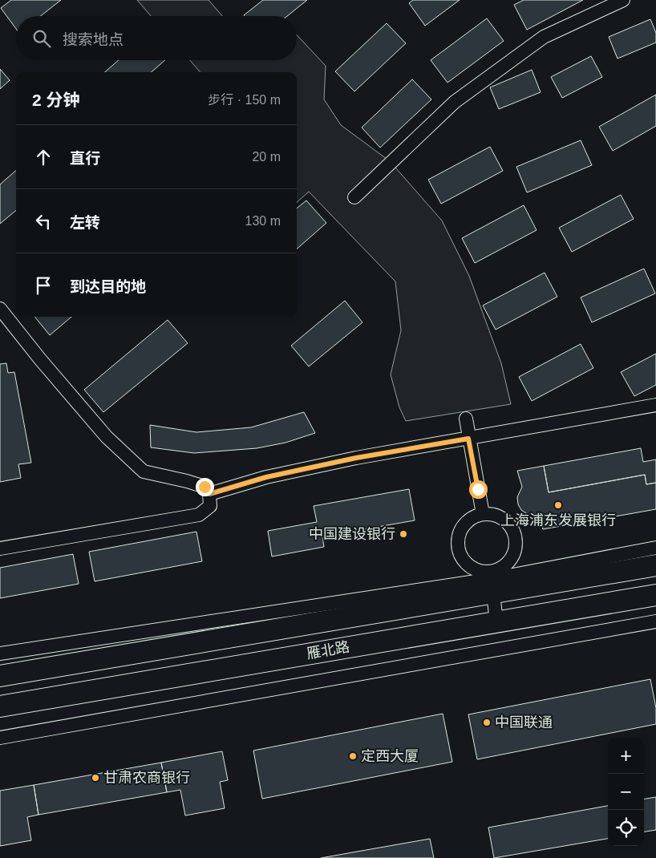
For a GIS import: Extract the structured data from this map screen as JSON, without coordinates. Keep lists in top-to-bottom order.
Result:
{
  "streets": {
    "main road": ["雁北路"]
  },
  "places": [
    "上海浦东发展银行",
    "中国建设银行",
    "中国联通",
    "定西大厦",
    "甘肃农商银行"
  ],
  "page": {
    "search": "搜索地点",
    "heading": ["2 分钟", "步行 · 150 m"],
    "list": [
      ["直行", "20 m"],
      ["左转", "130 m"],
      "到达目的地"
    ],
    "map_buttons": ["+", "−"]
  }
}
